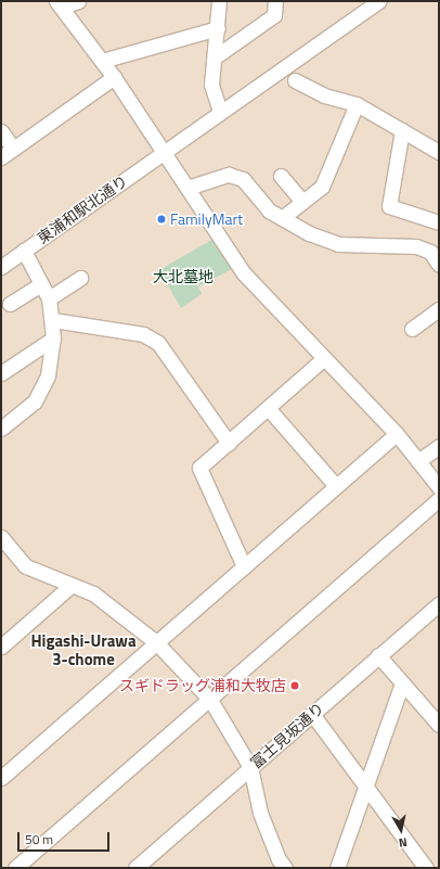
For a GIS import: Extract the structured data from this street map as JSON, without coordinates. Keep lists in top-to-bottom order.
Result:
{
  "streets": {
    "street": ["東浦和駅北通り", "富士見坂通り"]
  },
  "districts": ["Higashi-Urawa 3-chome"],
  "parks": ["大北墓地"],
  "places": ["FamilyMart", "スギドラッグ浦和大牧店"],
  "scale_bar": "50 m",
  "north": "bottom"
}
